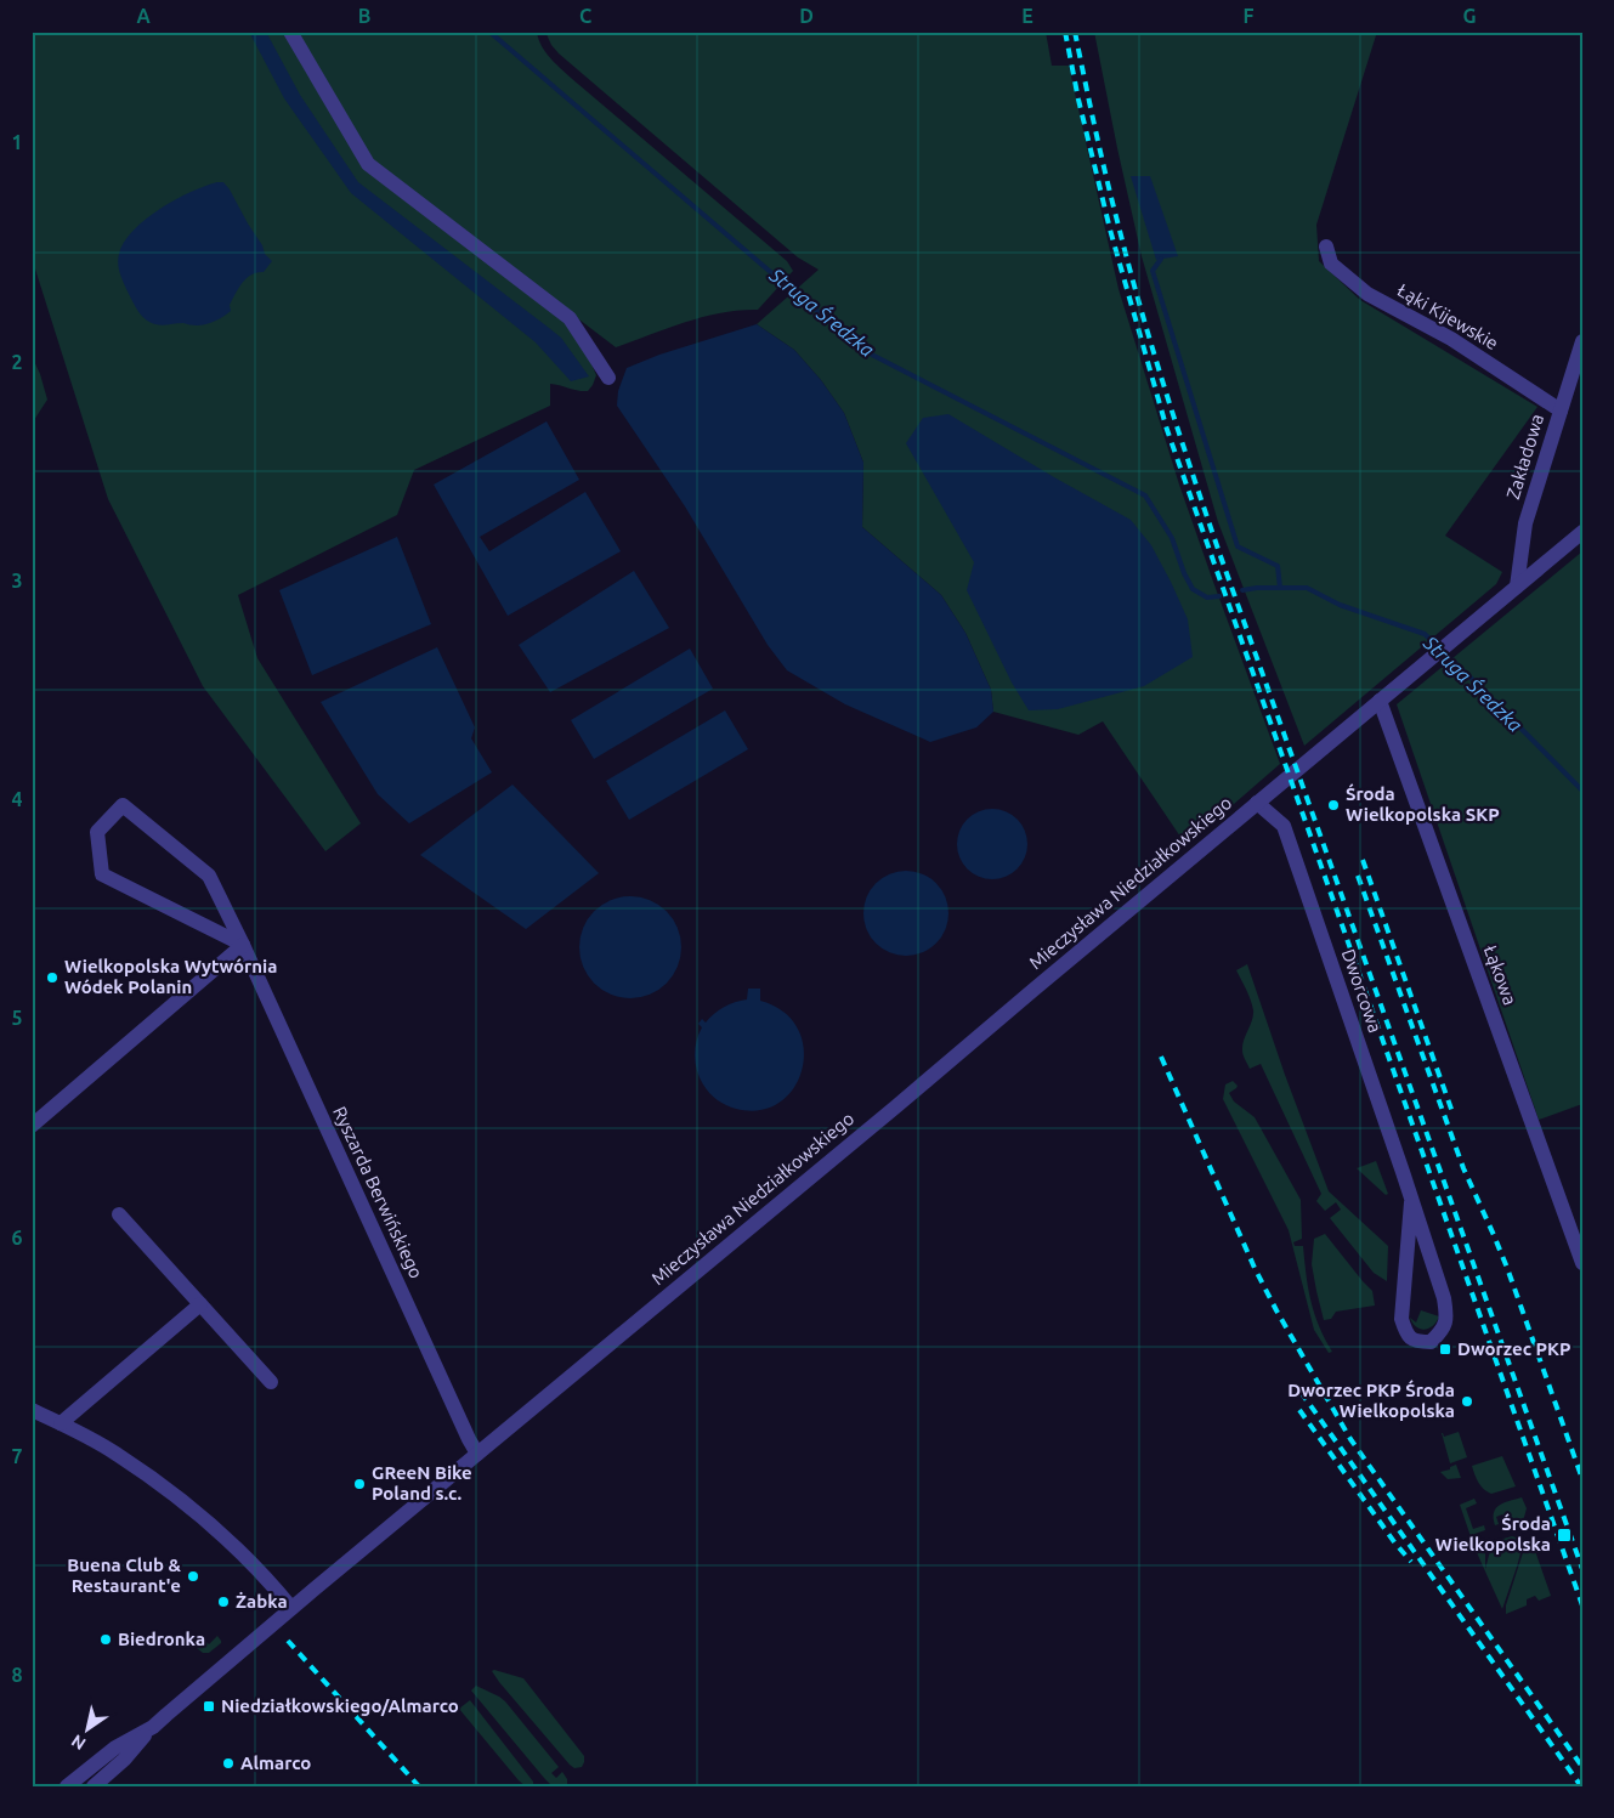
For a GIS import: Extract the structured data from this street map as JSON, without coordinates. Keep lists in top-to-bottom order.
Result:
{
  "streets": {
    "street": [
      "Łąki Kijewskie",
      "Zakładowa",
      "Mieczysława Niedziałkowskiego",
      "Łąkowa",
      "Dworcowa",
      "Ryszarda Berwińskiego"
    ]
  },
  "crossings": [
    ["Łąki Kijewskie", "Zakładowa"],
    ["Zakładowa", "Mieczysława Niedziałkowskiego"],
    ["Mieczysława Niedziałkowskiego", "Łąkowa"],
    ["Mieczysława Niedziałkowskiego", "Dworcowa"],
    ["Mieczysława Niedziałkowskiego", "Ryszarda Berwińskiego"]
  ],
  "water": ["Struga Średzka"],
  "places": {
    "other": [
      "Środa Wielkopolska SKP",
      "Wielkopolska Wytwórnia Wódek Polanin",
      "Dworzec PKP Środa Wielkopolska",
      "GReeN Bike Poland s.c.",
      "Buena Club & Restaurant'e",
      "Żabka",
      "Biedronka",
      "Almarco"
    ],
    "transit": ["Dworzec PKP", "Środa Wielkopolska", "Niedziałkowskiego/Almarco"]
  },
  "north": "bottom left",
  "grid": {
    "columns": [
      "A",
      "B",
      "C",
      "D",
      "E",
      "F",
      "G"
    ],
    "rows": [
      "1",
      "2",
      "3",
      "4",
      "5",
      "6",
      "7",
      "8"
    ]
  }
}
